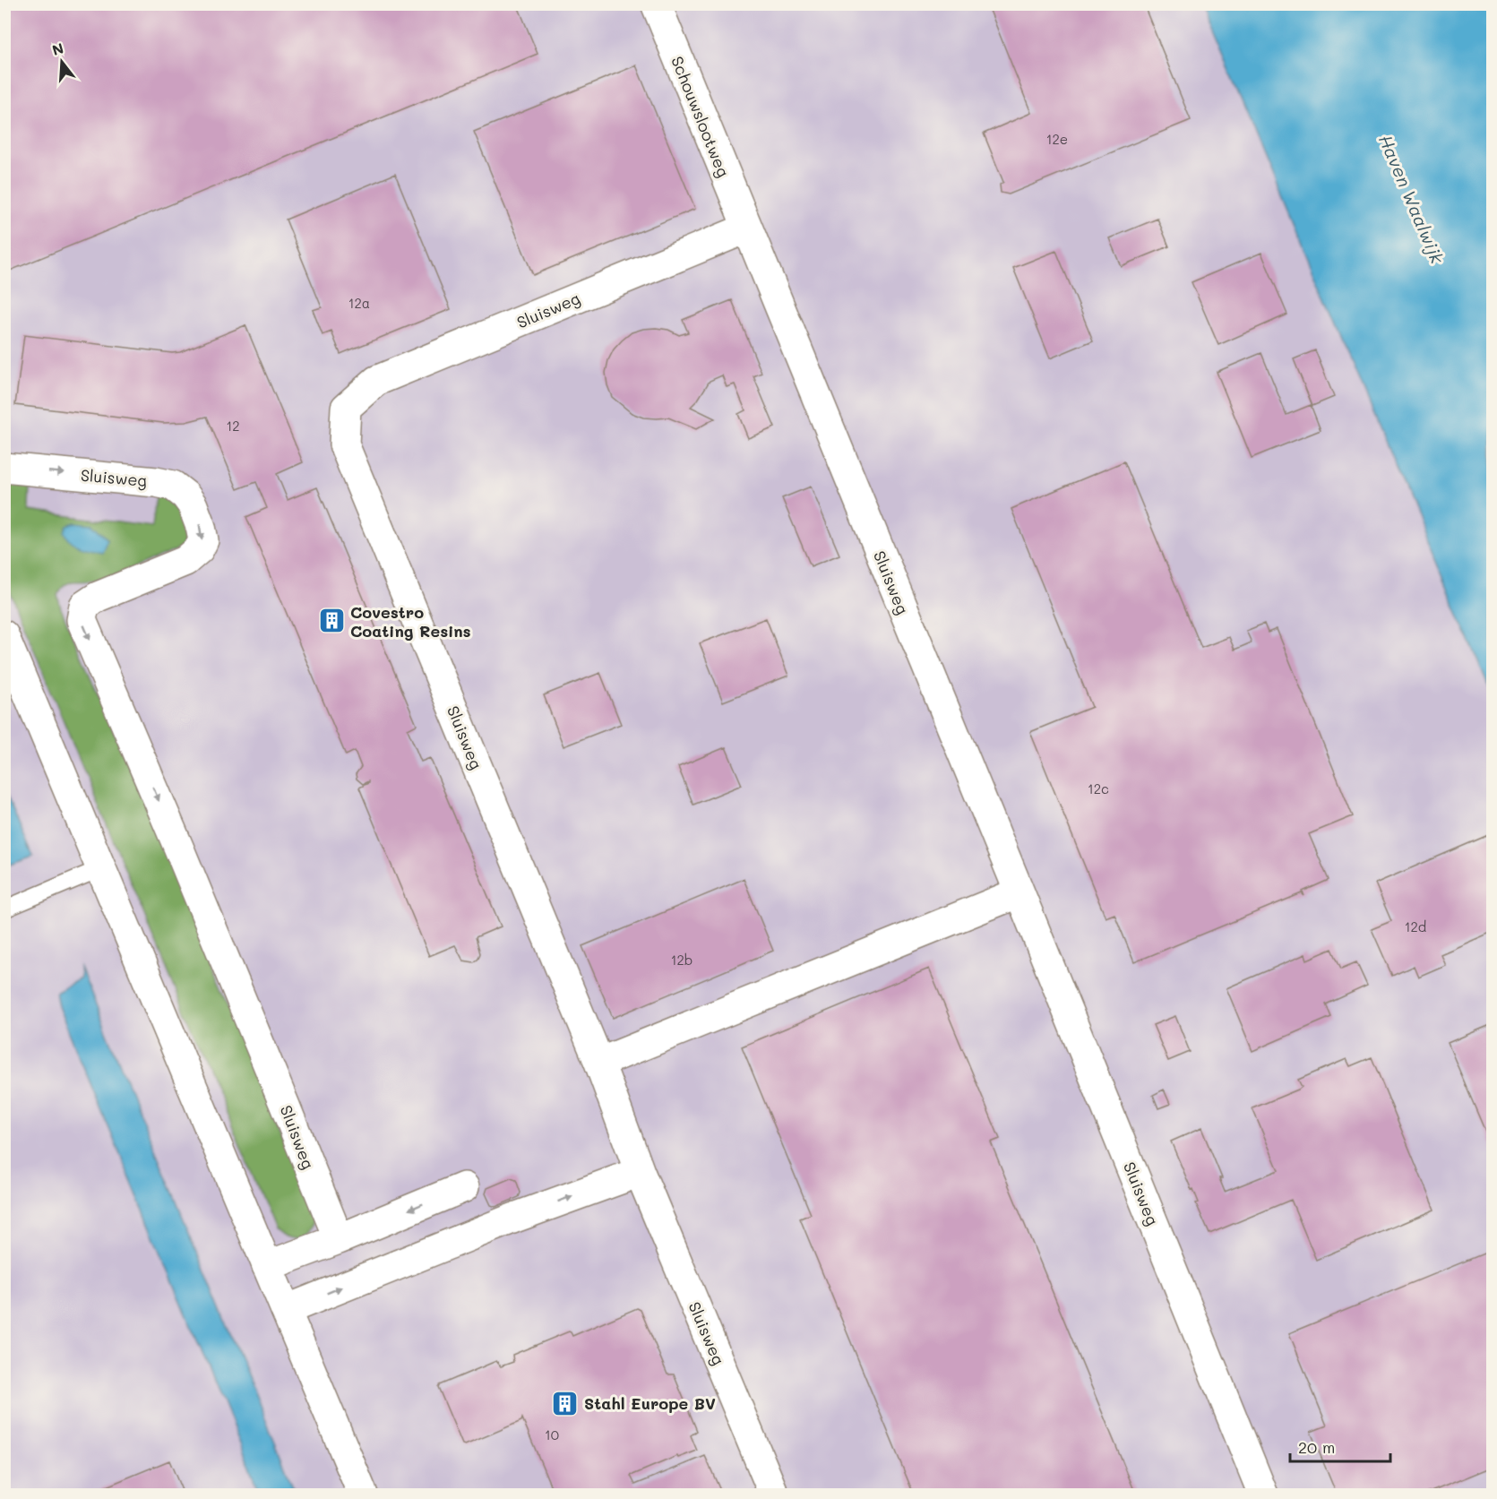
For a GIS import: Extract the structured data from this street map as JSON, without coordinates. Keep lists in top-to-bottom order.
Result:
{
  "streets": {
    "street": ["Schouwslootweg", "Sluisweg"]
  },
  "crossings": [
    ["Schouwslootweg", "Sluisweg"]
  ],
  "water": ["Haven Waalwijk"],
  "places": {
    "building": ["Covestro Coating Resins", "Stahl Europe BV"]
  },
  "house_numbers": [
    "12e",
    "12a",
    "12",
    "12c",
    "12d",
    "12b",
    "10"
  ],
  "scale_bar": "20 m",
  "north": "top"
}
